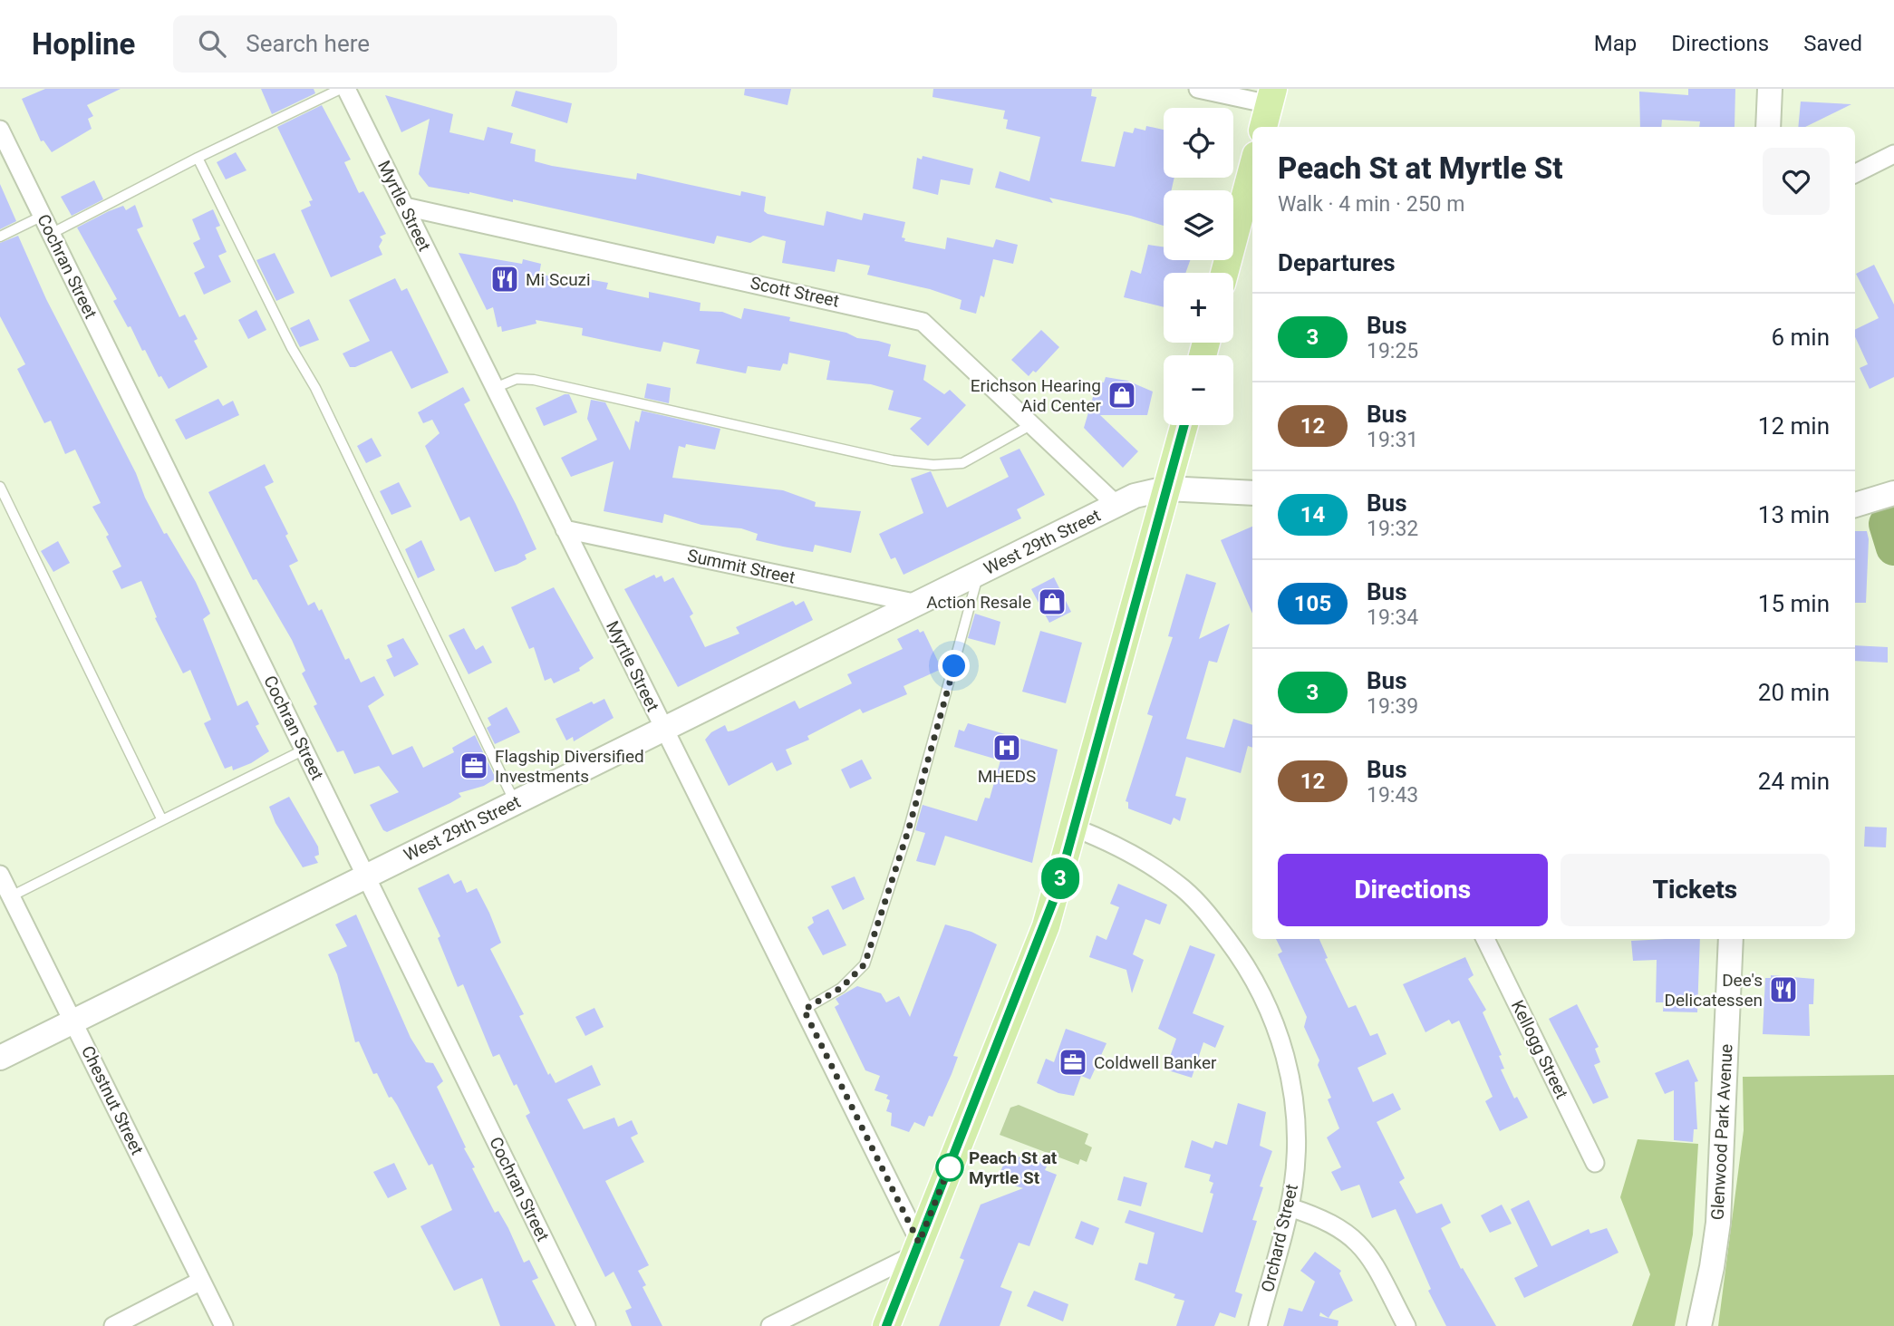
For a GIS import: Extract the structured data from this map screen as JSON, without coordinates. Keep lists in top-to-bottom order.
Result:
{
  "streets": {
    "street": [
      "Myrtle Street",
      "Cochran Street",
      "Scott Street",
      "West 29th Street",
      "Summit Street",
      "Kellogg Street",
      "Chestnut Street",
      "Glenwood Park Avenue",
      "Orchard Street"
    ]
  },
  "crossings": [
    ["Myrtle Street", "Scott Street"],
    ["Myrtle Street", "West 29th Street"],
    ["Myrtle Street", "Summit Street"],
    ["Cochran Street", "West 29th Street"],
    ["Scott Street", "West 29th Street"],
    ["West 29th Street", "Summit Street"],
    ["West 29th Street", "Chestnut Street"]
  ],
  "places": {
    "restaurant": ["Mi Scuzi", "Dee's Delicatessen"],
    "shop": ["Erichson Hearing Aid Center", "Action Resale"],
    "hospital": ["MHEDS"],
    "office": ["Flagship Diversified Investments", "Coldwell Banker"],
    "other": ["Peach St at Myrtle St"]
  },
  "lines": ["bus line 3"],
  "page": {
    "header": "Hopline",
    "search": "Search here",
    "nav": ["Map", "Directions", "Saved"],
    "on_map": "3",
    "map_buttons": ["+", "−"],
    "heading": [
      ["Peach St at Myrtle St", "Walk · 4 min · 250 m"],
      "Departures"
    ],
    "list": [
      {
        "mark": "3",
        "name": "Bus",
        "note": "19:25",
        "value": "6 min"
      },
      {
        "mark": "12",
        "name": "Bus",
        "note": "19:31",
        "value": "12 min"
      },
      {
        "mark": "14",
        "name": "Bus",
        "note": "19:32",
        "value": "13 min"
      },
      {
        "mark": "105",
        "name": "Bus",
        "note": "19:34",
        "value": "15 min"
      },
      {
        "mark": "3",
        "name": "Bus",
        "note": "19:39",
        "value": "20 min"
      },
      {
        "mark": "12",
        "name": "Bus",
        "note": "19:43",
        "value": "24 min"
      }
    ],
    "buttons": ["Directions", "Tickets"]
  }
}
